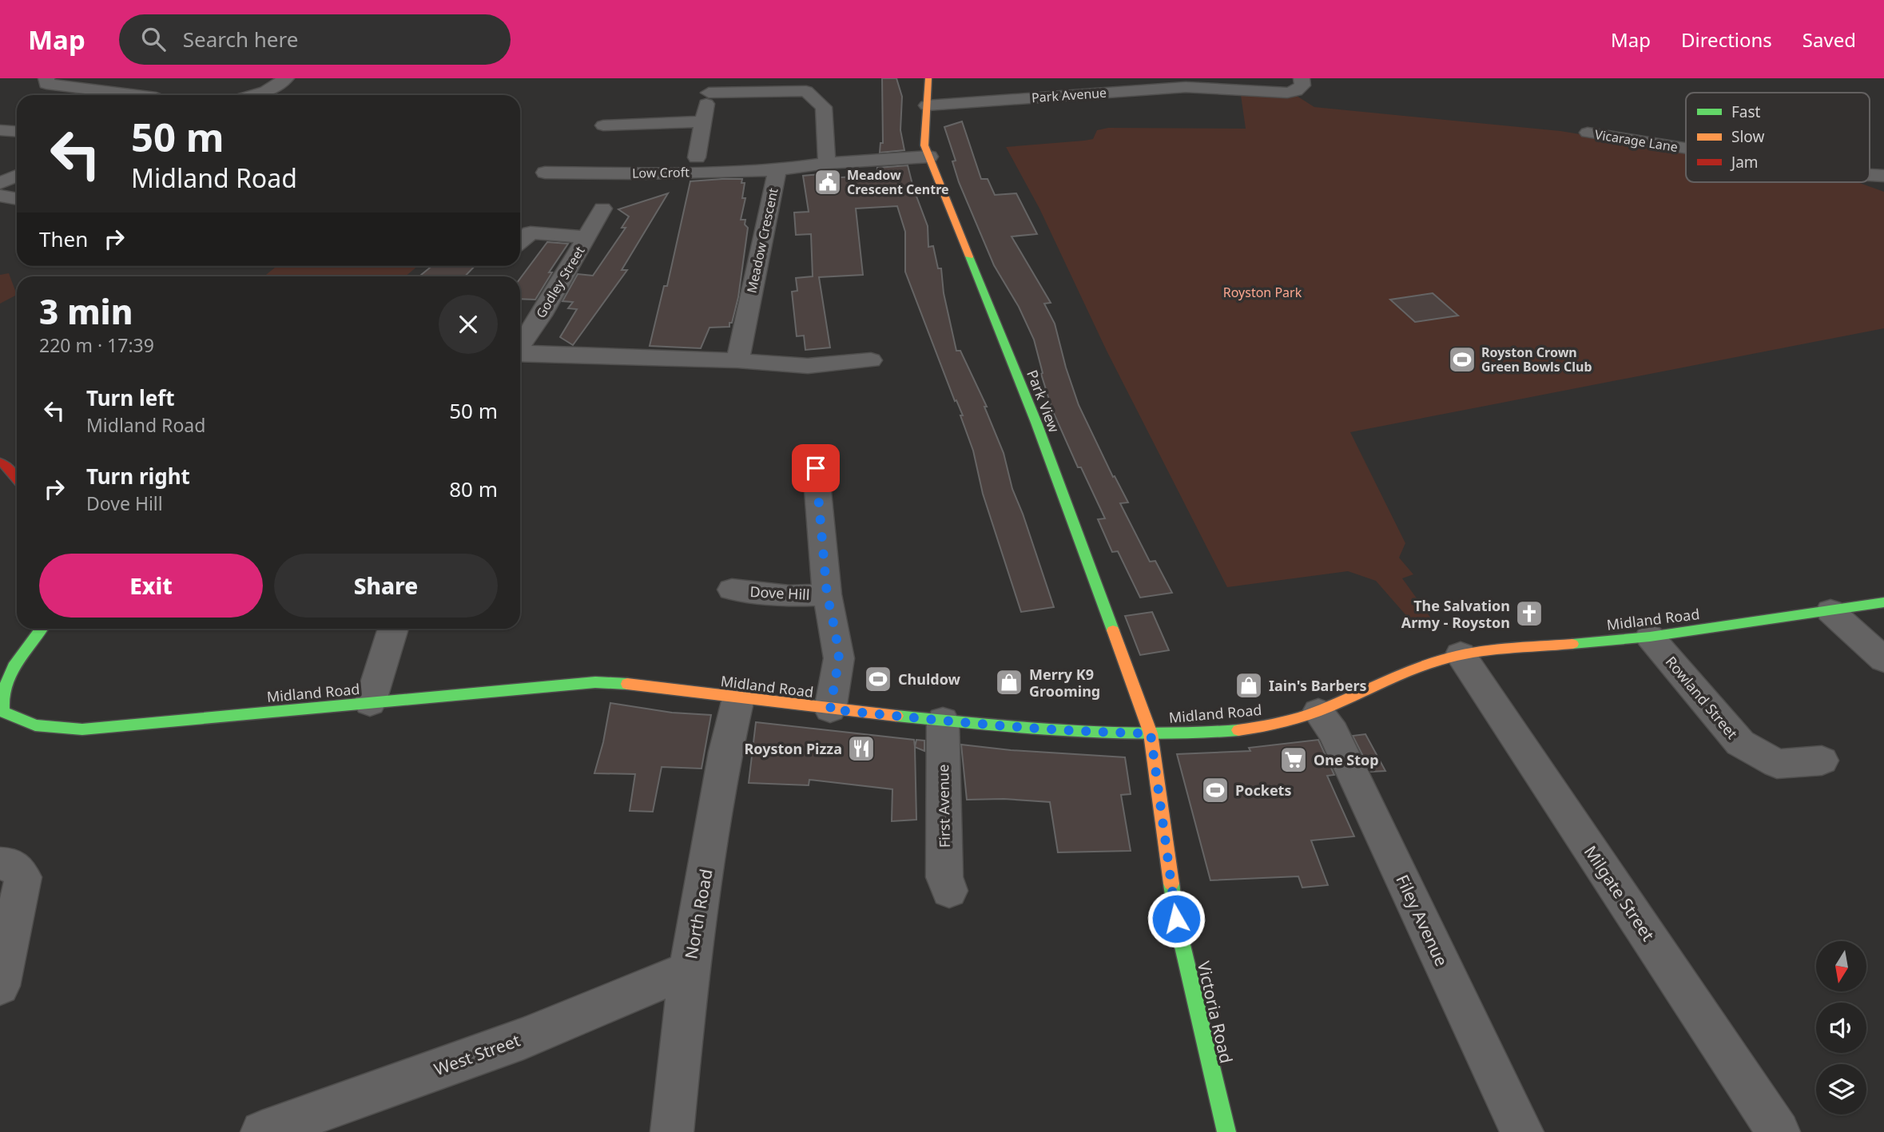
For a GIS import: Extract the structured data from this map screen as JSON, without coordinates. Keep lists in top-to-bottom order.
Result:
{
  "streets": {
    "main road": ["Park View", "Midland Road", "Victoria Road"],
    "street": [
      "Park Avenue",
      "Vicarage Lane",
      "Low Croft",
      "Meadow Crescent",
      "Godley Street",
      "Dove Hill",
      "Rowland Street",
      "First Avenue",
      "Milgate Street",
      "North Road",
      "Filey Avenue",
      "West Street"
    ]
  },
  "crossings": [
    ["Park Avenue", "Park View"],
    ["Low Croft", "Meadow Crescent"],
    ["Meadow Crescent", "Park View"],
    ["Park View", "Midland Road"],
    ["Park View", "Victoria Road"],
    ["Dove Hill", "Midland Road"],
    ["Midland Road", "Rowland Street"],
    ["Midland Road", "First Avenue"],
    ["Midland Road", "Milgate Street"],
    ["Midland Road", "North Road"],
    ["Midland Road", "Filey Avenue"],
    ["Midland Road", "Victoria Road"],
    ["North Road", "West Street"]
  ],
  "parks": ["Royston Park"],
  "places": {
    "public building": ["Meadow Crescent Centre"],
    "sports": ["Royston Crown Green Bowls Club", "Chuldow", "Pockets"],
    "church": ["The Salvation Army - Royston"],
    "shop": ["Merry K9 Grooming", "Iain's Barbers"],
    "restaurant": ["Royston Pizza"],
    "supermarket": ["One Stop"]
  },
  "legend": ["Fast", "Slow", "Jam"],
  "north": "bottom",
  "page": {
    "header": "Map",
    "search": "Search here",
    "nav": ["Map", "Directions", "Saved"],
    "turn": ["50 m", "Midland Road"],
    "then": "Then",
    "heading": ["3 min", "220 m · 17:39"],
    "list": [
      {
        "name": "Turn left",
        "note": "Midland Road",
        "value": "50 m"
      },
      {
        "name": "Turn right",
        "note": "Dove Hill",
        "value": "80 m"
      }
    ],
    "buttons": ["Exit", "Share"]
  }
}
